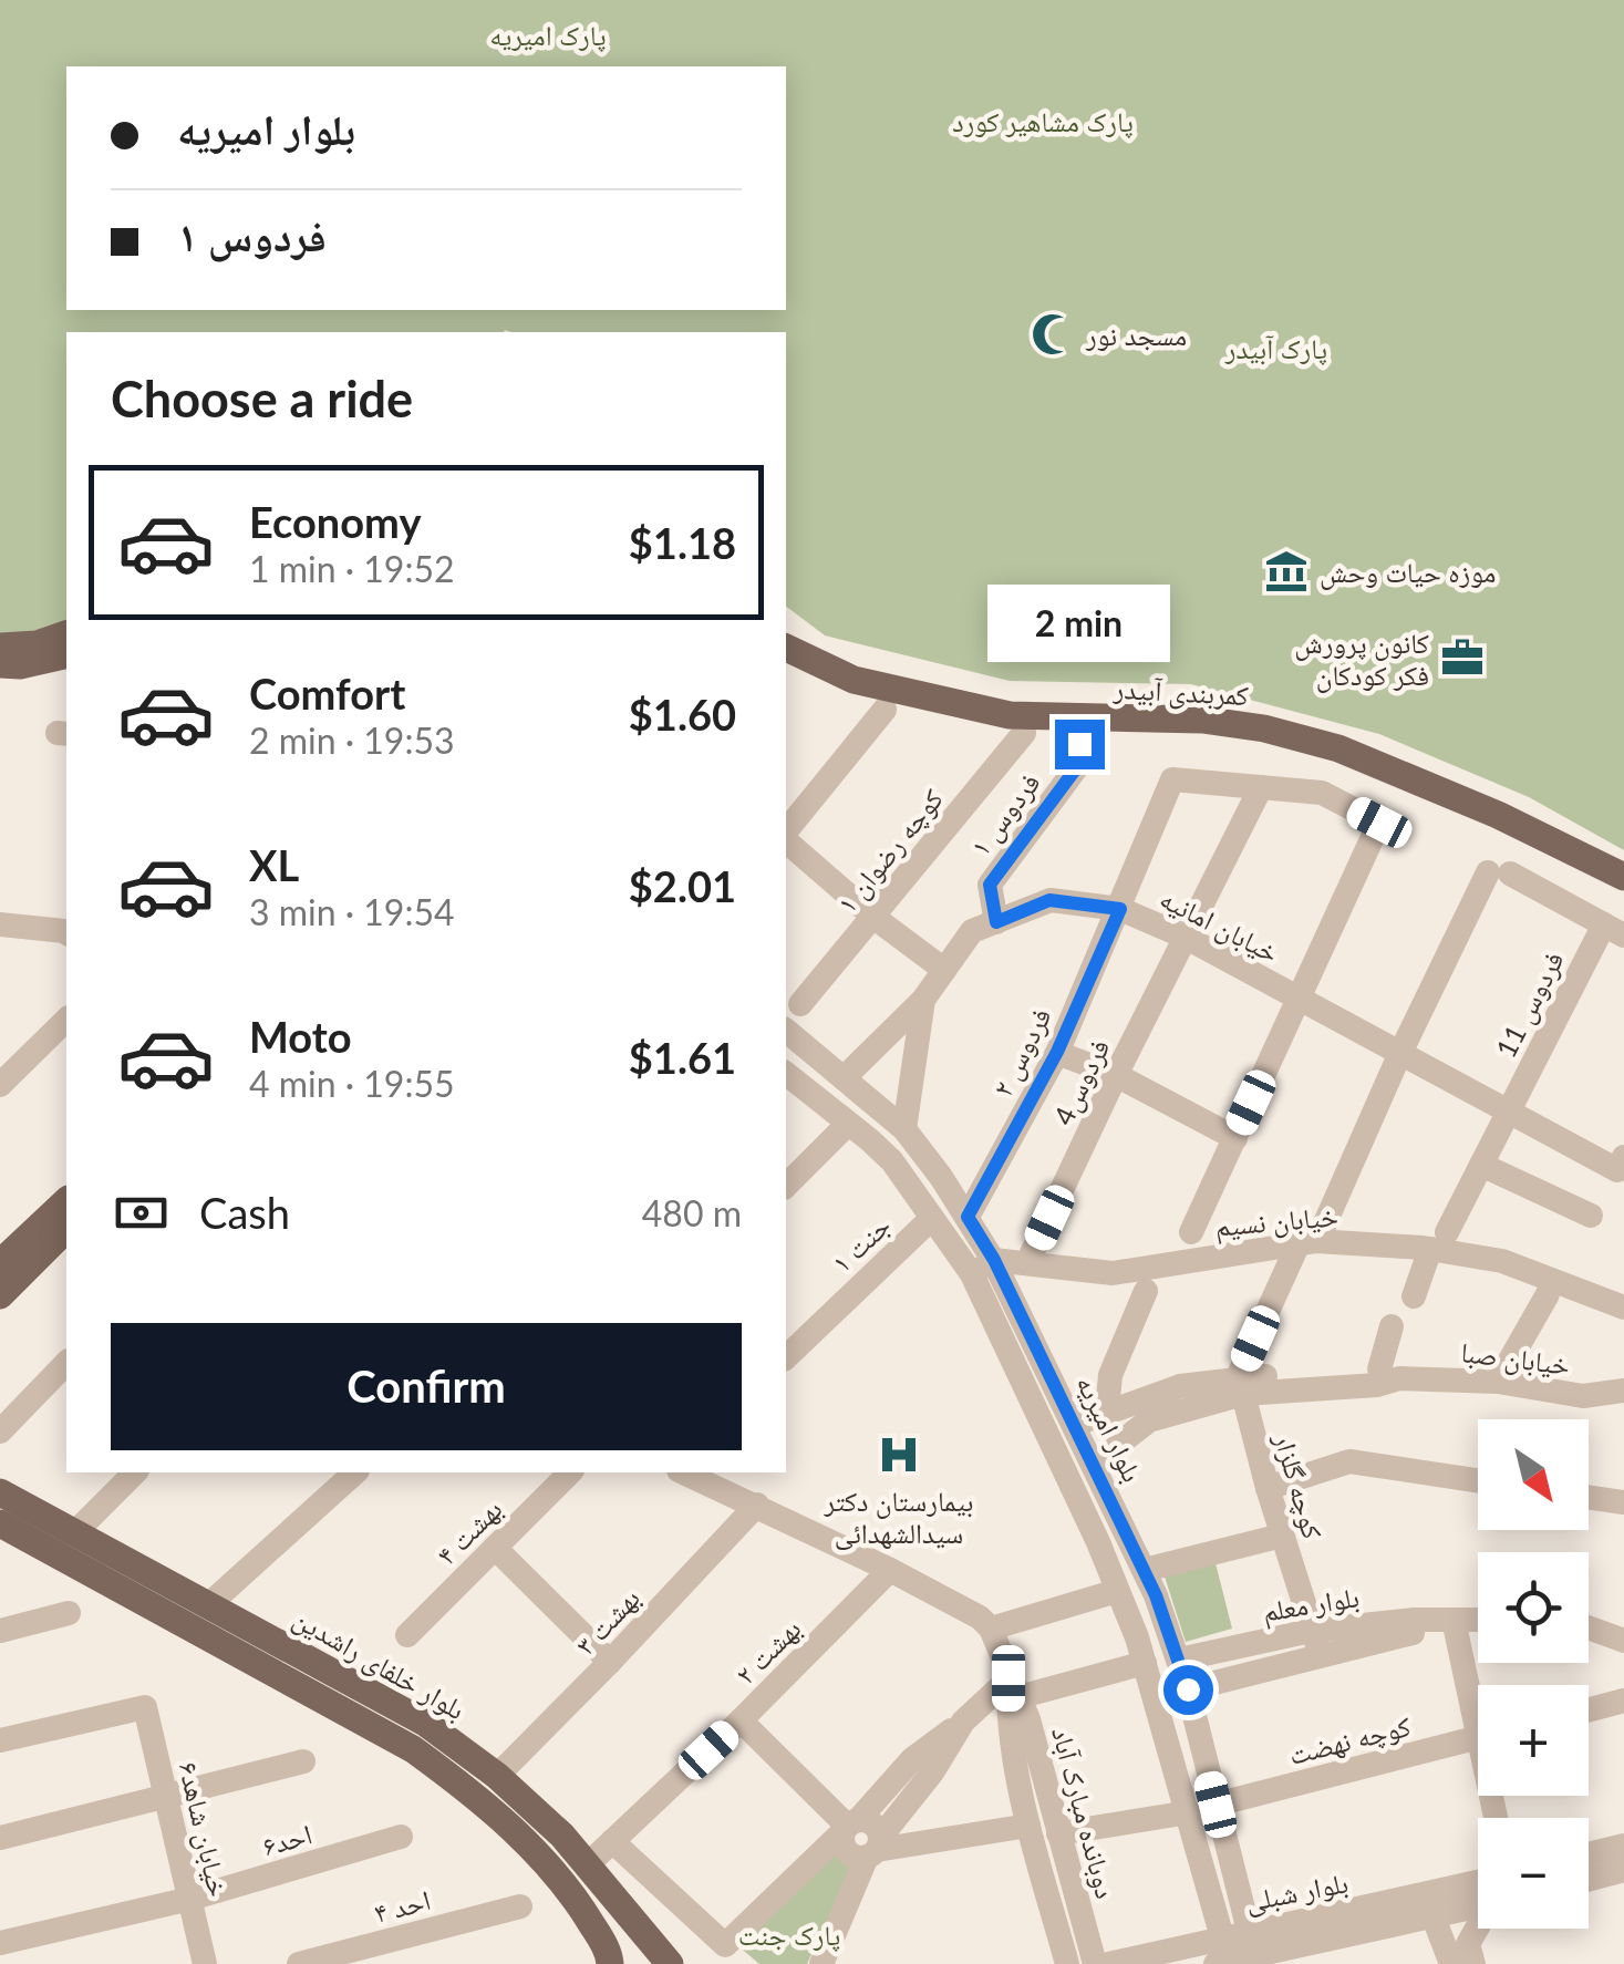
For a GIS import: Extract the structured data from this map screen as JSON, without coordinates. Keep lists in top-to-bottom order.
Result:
{
  "streets": {
    "main road": ["کمربندی آبیدر", "بلوار خلفای راشدین"],
    "street": [
      "فردوس ۱",
      "کوچه رضوان ۱",
      "خیابان امانیه",
      "فردوس 11",
      "فردوس ۲",
      "فردوس4",
      "خیابان نسیم",
      "جنت ۱",
      "خیابان صبا",
      "بلوار امیریه",
      "کوچه گلزار",
      "بهشت ۴",
      "بلوار معلم",
      "بهشت ۳",
      "بهشت ۲",
      "کوچه نهضت",
      "دوبانده مبارک آباد",
      "خیابان شاهد۶",
      "احد۶",
      "بلوار شبلی",
      "احد ۴"
    ]
  },
  "crossings": [
    ["فردوس ۱", "خیابان امانیه"],
    ["خیابان امانیه", "فردوس 11"],
    ["خیابان امانیه", "فردوس ۲"],
    ["خیابان امانیه", "فردوس4"],
    ["خیابان امانیه", "بلوار امیریه"],
    ["فردوس 11", "خیابان نسیم"],
    ["فردوس ۲", "فردوس4"],
    ["فردوس ۲", "بلوار امیریه"],
    ["خیابان نسیم", "بلوار امیریه"],
    ["جنت ۱", "بلوار امیریه"],
    ["خیابان صبا", "بلوار امیریه"],
    ["خیابان صبا", "کوچه گلزار"],
    ["بلوار امیریه", "بلوار معلم"],
    ["بلوار امیریه", "کوچه نهضت"],
    ["بلوار امیریه", "بلوار شبلی"],
    ["کوچه گلزار", "بلوار معلم"],
    ["بهشت ۳", "بلوار خلفای راشدین"],
    ["بهشت ۲", "بلوار خلفای راشدین"],
    ["خیابان شاهد۶", "احد۶"]
  ],
  "parks": [
    "پارک امیریه",
    "پارک مشاهیر کورد",
    "پارک آبیدر",
    "پارک جنت"
  ],
  "places": {
    "mosque": ["مسجد نور"],
    "museum": ["موزه حیات وحش"],
    "office": ["کانون پرورش فکر کودکان"],
    "hospital": ["بیمارستان دکتر سیدالشهدائی"]
  },
  "north": "bottom right",
  "page": {
    "banner": ["بلوار امیریه", "فردوس ۱"],
    "heading": "Choose a ride",
    "list": [
      {
        "name": "Economy",
        "note": "1 min · 19:52",
        "value": "$1.18"
      },
      {
        "name": "Comfort",
        "note": "2 min · 19:53",
        "value": "$1.60"
      },
      {
        "name": "XL",
        "note": "3 min · 19:54",
        "value": "$2.01"
      },
      {
        "name": "Moto",
        "note": "4 min · 19:55",
        "value": "$1.61"
      }
    ],
    "bubble": "2 min",
    "pay": ["Cash", "480 m"],
    "buttons": "Confirm",
    "map_buttons": ["+", "−"]
  }
}
